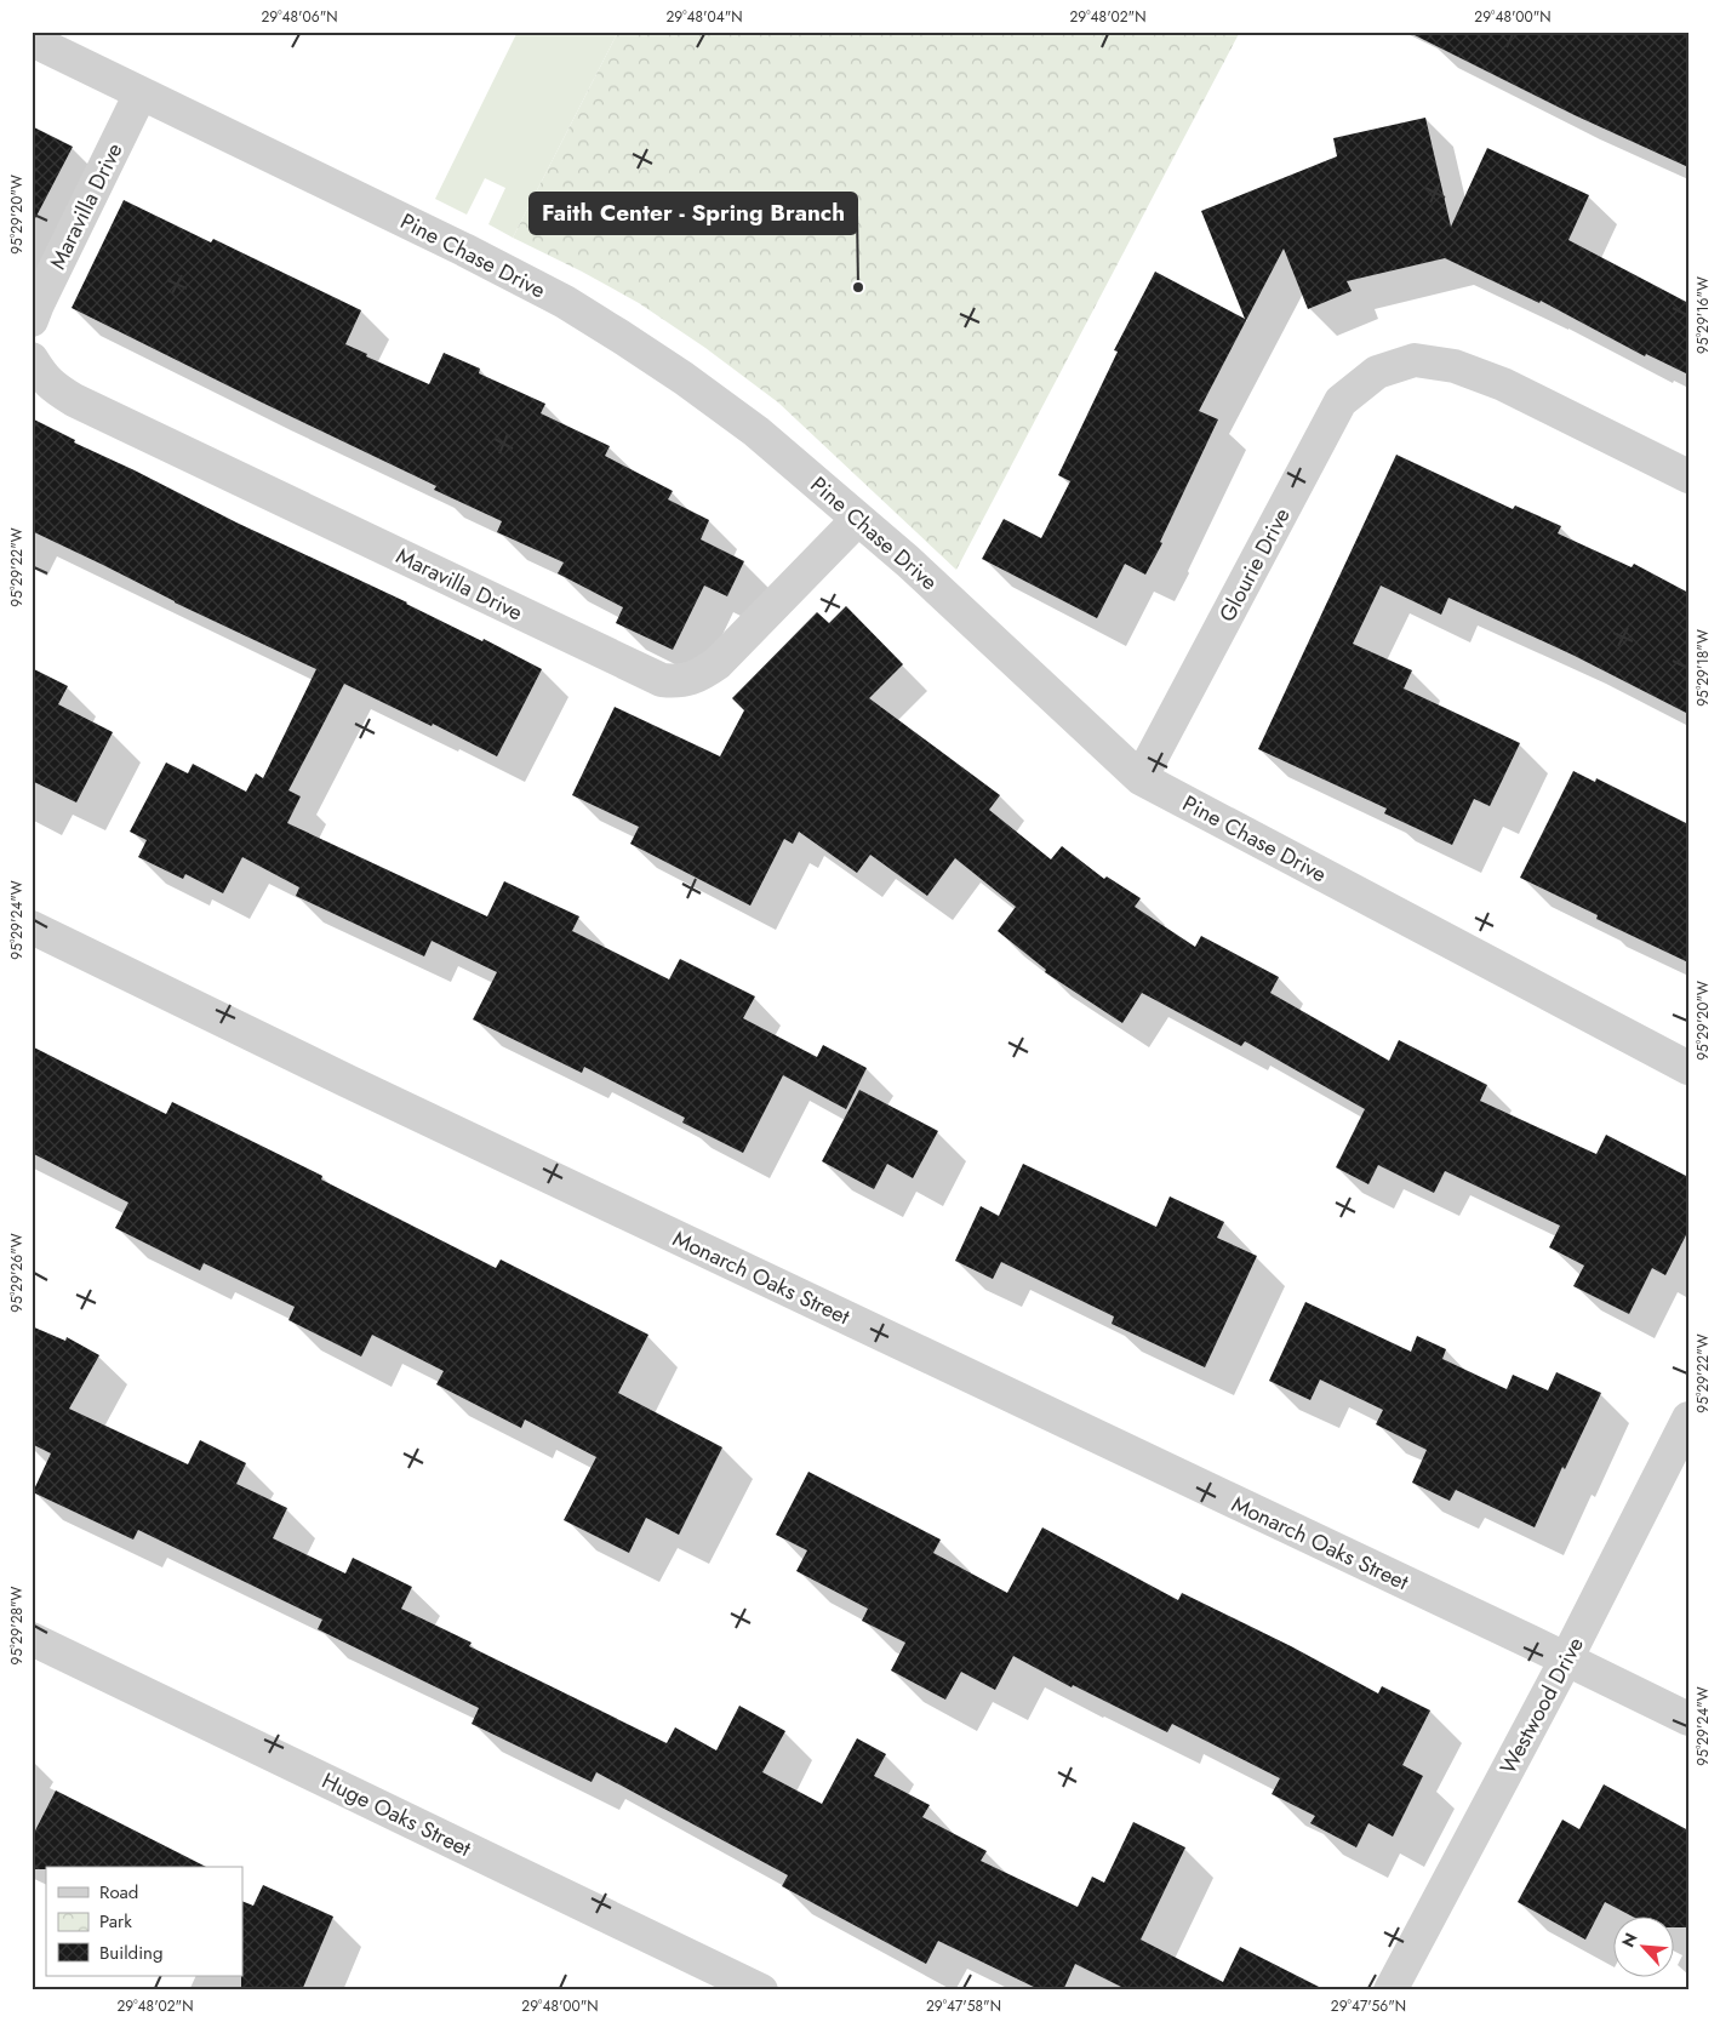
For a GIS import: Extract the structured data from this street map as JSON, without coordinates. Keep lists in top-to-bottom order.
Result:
{
  "streets": {
    "street": [
      "Maravilla Drive",
      "Pine Chase Drive",
      "Glourie Drive",
      "Monarch Oaks Street",
      "Westwood Drive",
      "Huge Oaks Street"
    ]
  },
  "crossings": [
    ["Maravilla Drive", "Pine Chase Drive"],
    ["Pine Chase Drive", "Glourie Drive"],
    ["Monarch Oaks Street", "Westwood Drive"]
  ],
  "places": ["Faith Center - Spring Branch"],
  "legend": ["Road", "Park", "Building"],
  "north": "top left",
  "coordinates": [
    "29°48'06\"N",
    "29°48'04\"N",
    "29°48'02\"N",
    "29°48'00\"N",
    "95°29'20\"W",
    "95°29'16\"W",
    "95°29'22\"W",
    "95°29'18\"W",
    "95°29'24\"W",
    "95°29'26\"W",
    "95°29'28\"W",
    "29°47'58\"N",
    "29°47'56\"N"
  ]
}
